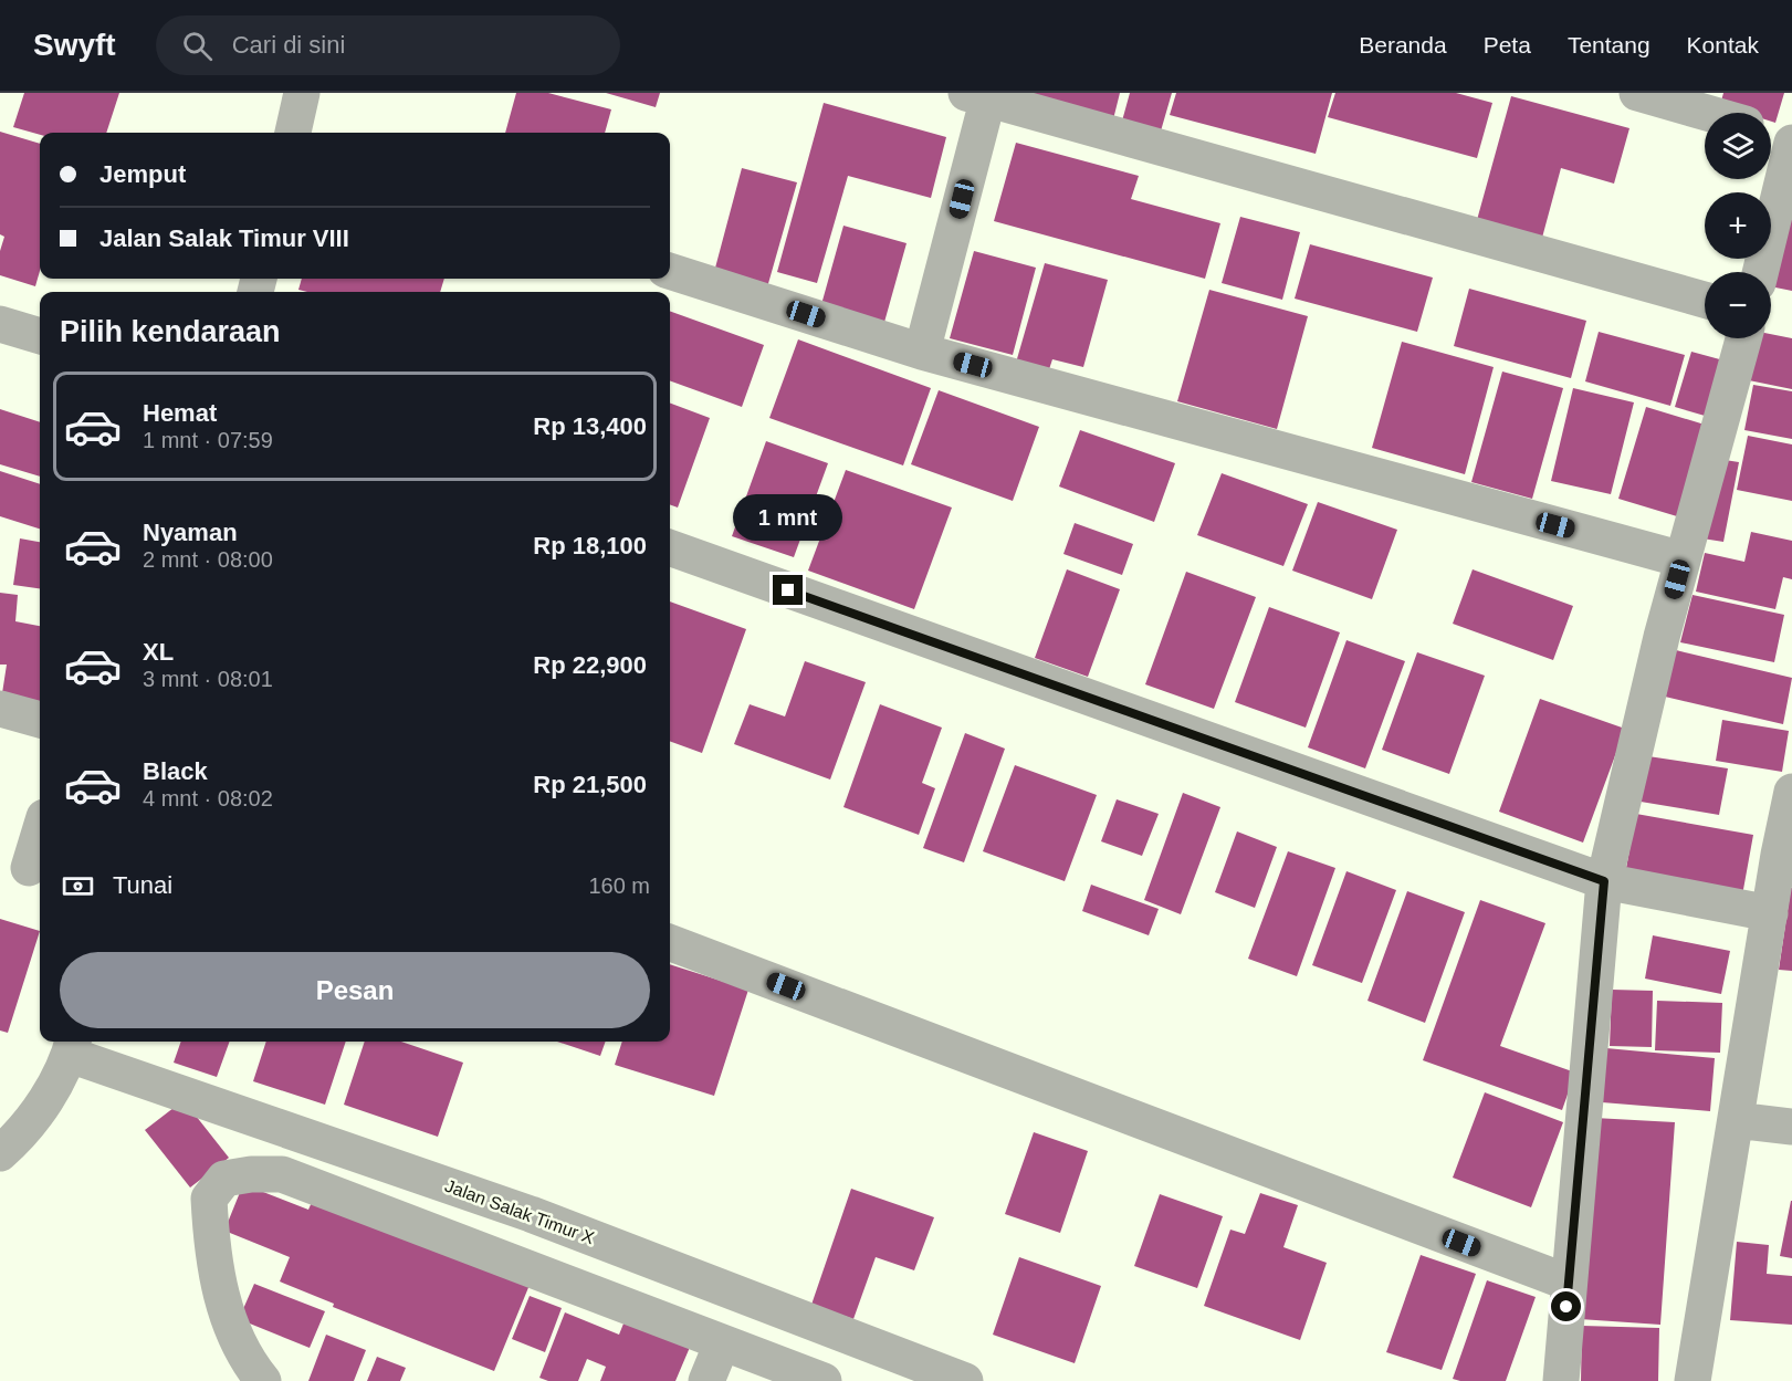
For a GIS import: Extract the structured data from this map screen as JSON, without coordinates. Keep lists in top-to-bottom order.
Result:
{
  "streets": {
    "street": ["Jalan Salak Timur X"]
  },
  "page": {
    "header": "Swyft",
    "search": "Cari di sini",
    "nav": [
      "Beranda",
      "Peta",
      "Tentang",
      "Kontak"
    ],
    "map_buttons": ["+", "−"],
    "banner": ["Jemput", "Jalan Salak Timur VIII"],
    "heading": "Pilih kendaraan",
    "list": [
      {
        "name": "Hemat",
        "note": "1 mnt · 07:59",
        "value": "Rp 13,400"
      },
      {
        "name": "Nyaman",
        "note": "2 mnt · 08:00",
        "value": "Rp 18,100"
      },
      {
        "name": "XL",
        "note": "3 mnt · 08:01",
        "value": "Rp 22,900"
      },
      {
        "name": "Black",
        "note": "4 mnt · 08:02",
        "value": "Rp 21,500"
      }
    ],
    "bubble": "1 mnt",
    "pay": ["Tunai", "160 m"],
    "buttons": "Pesan"
  }
}
